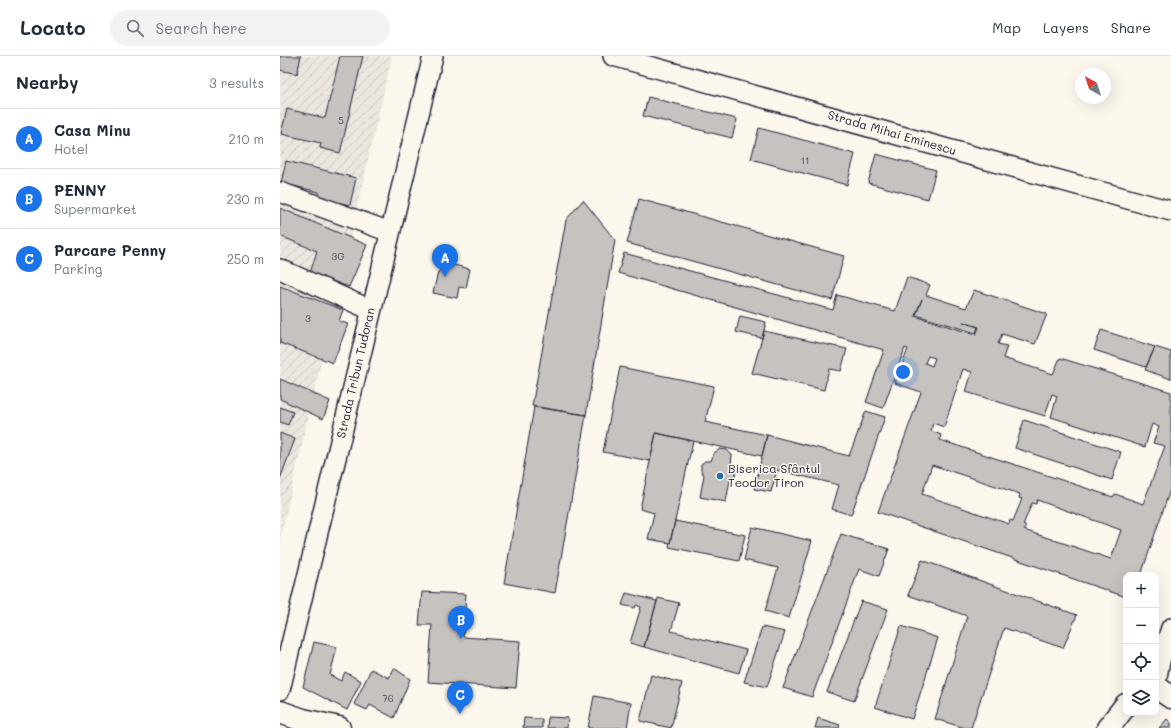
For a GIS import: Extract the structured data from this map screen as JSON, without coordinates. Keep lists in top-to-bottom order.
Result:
{
  "streets": {
    "street": ["Strada Mihai Eminescu", "Strada Tribun Tudoran"]
  },
  "places": ["Biserica Sfântul Teodor Tiron"],
  "house_numbers": [
    "5",
    "11",
    "3G",
    "3",
    "76"
  ],
  "north": "top left",
  "page": {
    "header": "Locato",
    "search": "Search here",
    "nav": ["Map", "Layers", "Share"],
    "heading": ["Nearby", "3 results"],
    "list": [
      {
        "mark": "A",
        "name": "Casa Minu",
        "note": "Hotel",
        "value": "210 m"
      },
      {
        "mark": "B",
        "name": "PENNY",
        "note": "Supermarket",
        "value": "230 m"
      },
      {
        "mark": "C",
        "name": "Parcare Penny",
        "note": "Parking",
        "value": "250 m"
      }
    ],
    "pins": ["A", "B", "C"],
    "map_buttons": ["+", "−"]
  }
}
